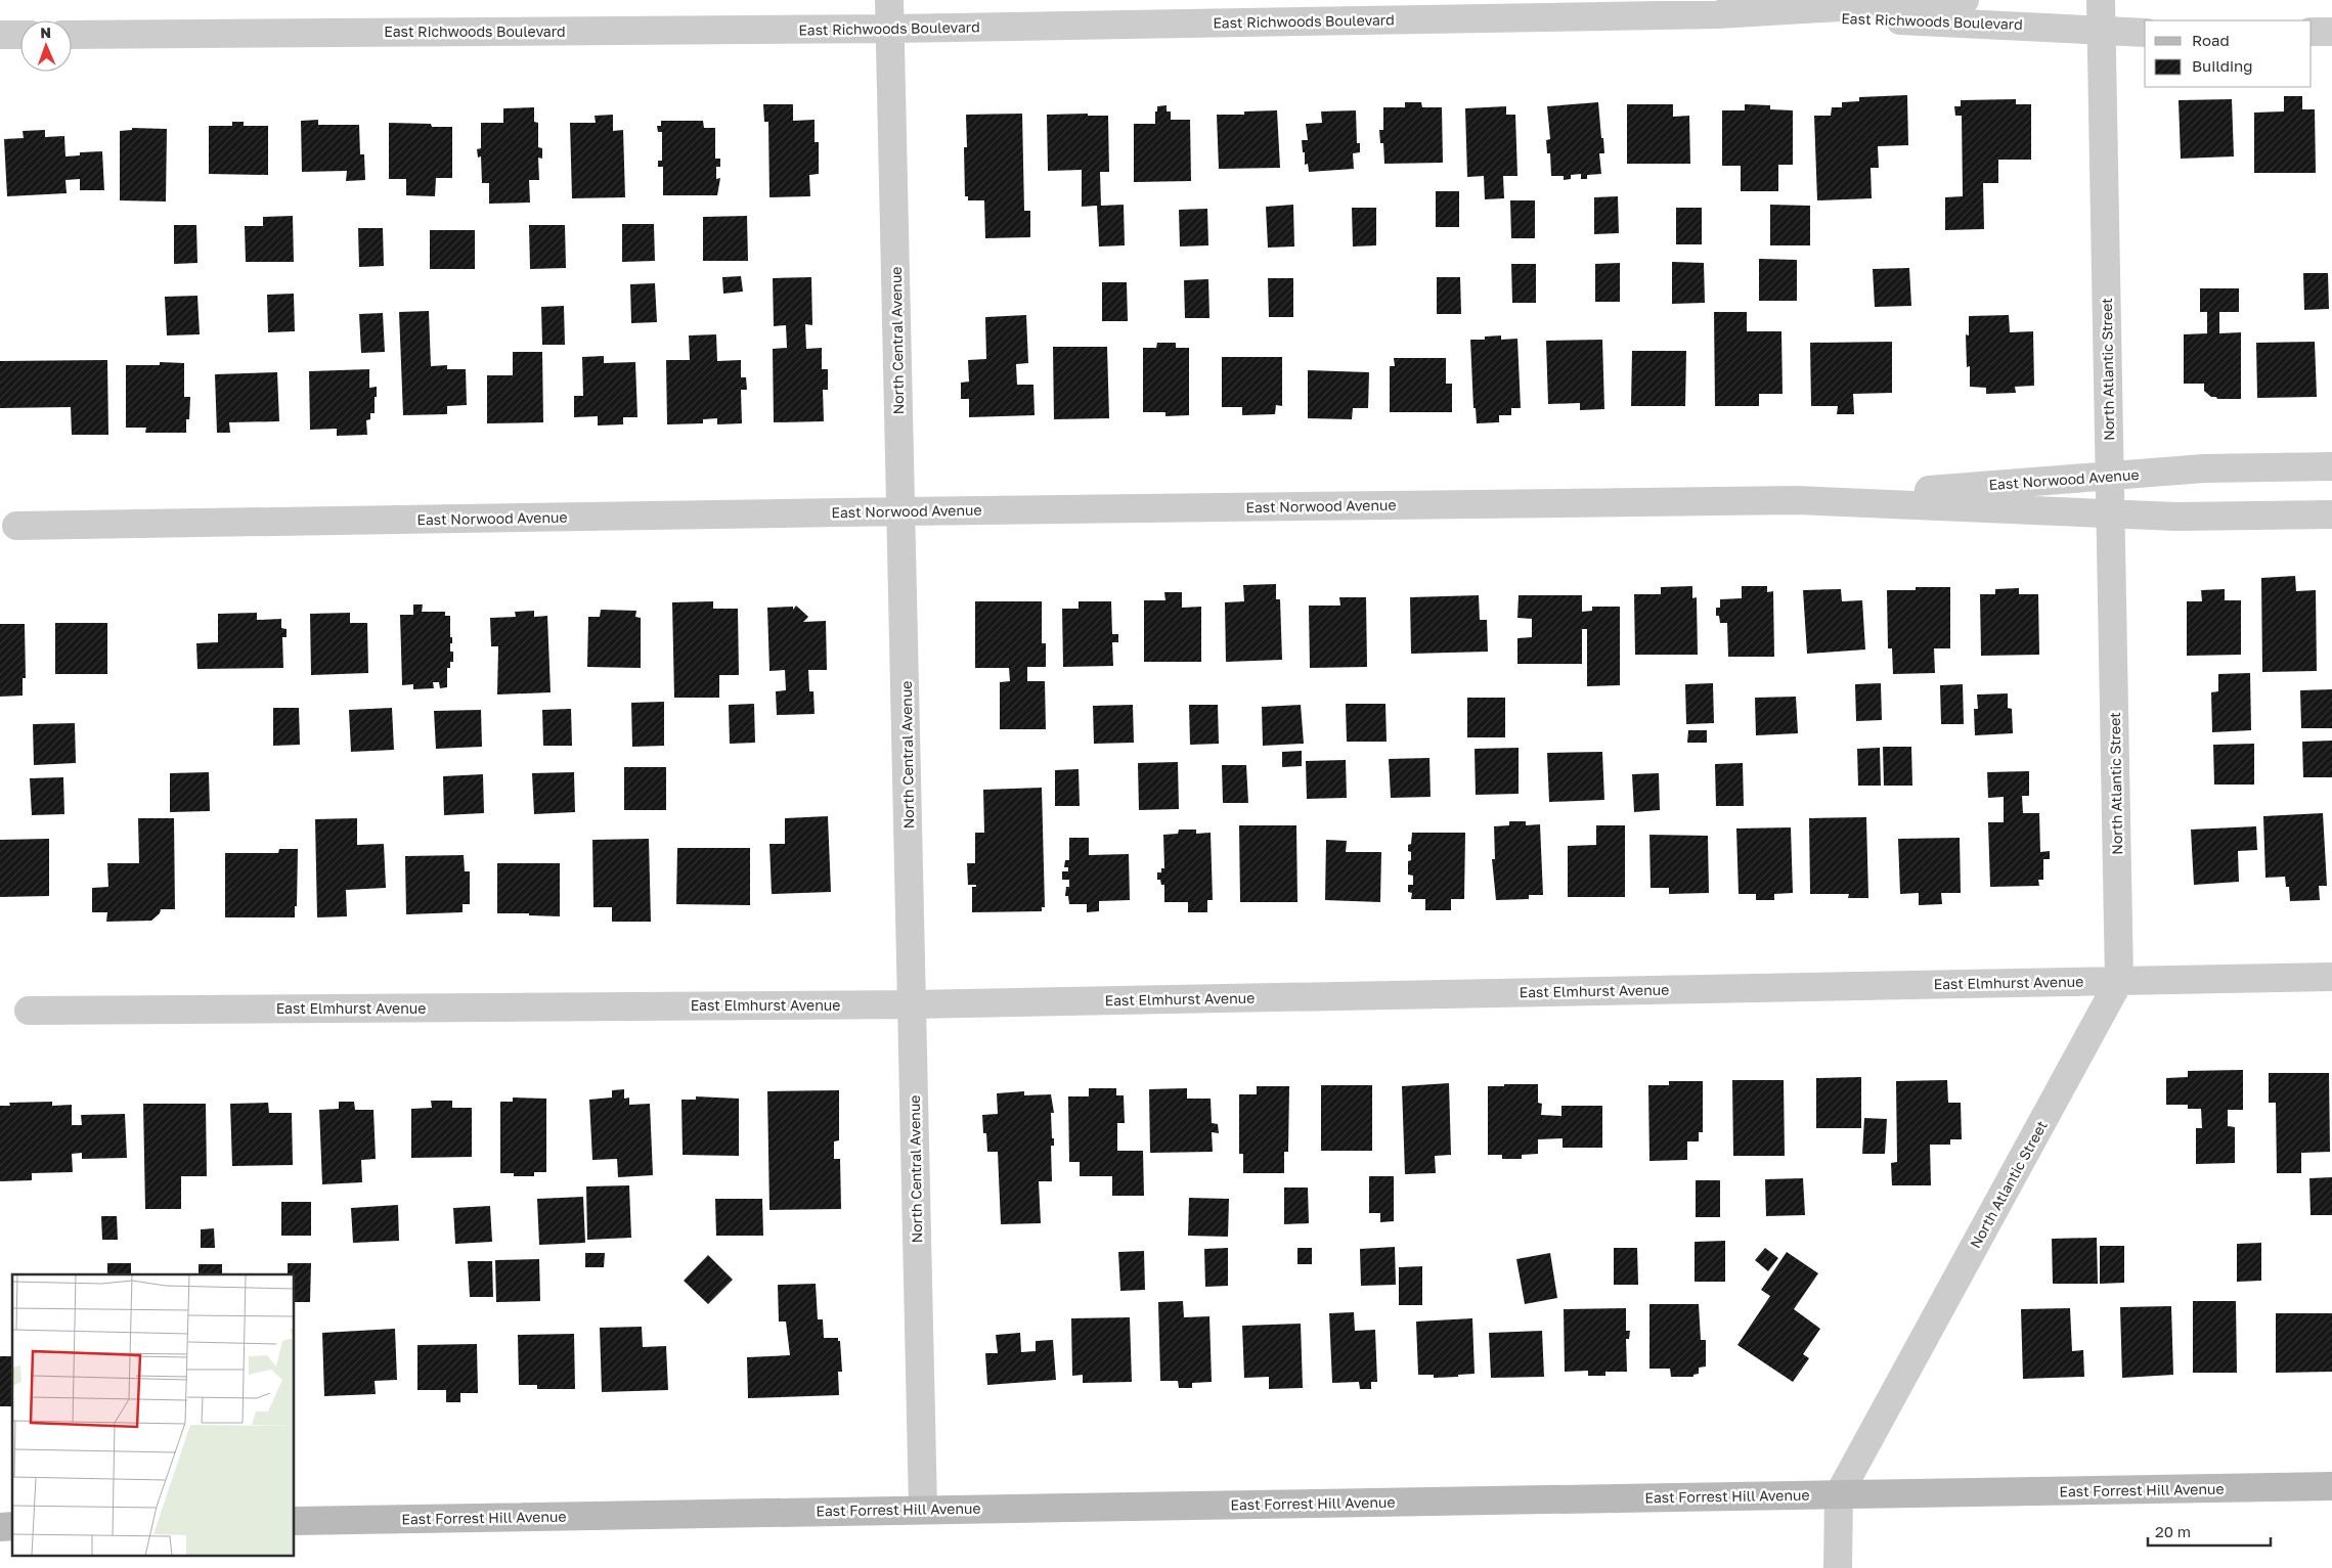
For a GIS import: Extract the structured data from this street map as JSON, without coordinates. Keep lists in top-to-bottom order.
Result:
{
  "streets": {
    "main road": ["East Forrest Hill Avenue"],
    "street": [
      "East Richwoods Boulevard",
      "North Central Avenue",
      "North Atlantic Street",
      "East Norwood Avenue",
      "East Elmhurst Avenue"
    ]
  },
  "crossings": [
    ["East Richwoods Boulevard", "North Central Avenue"],
    ["East Richwoods Boulevard", "North Atlantic Street"],
    ["North Central Avenue", "East Norwood Avenue"],
    ["North Central Avenue", "East Elmhurst Avenue"],
    ["North Central Avenue", "East Forrest Hill Avenue"],
    ["North Atlantic Street", "East Norwood Avenue"],
    ["North Atlantic Street", "East Elmhurst Avenue"],
    ["North Atlantic Street", "East Forrest Hill Avenue"]
  ],
  "legend": ["Road", "Building"],
  "scale_bar": "20 m",
  "north": "top"
}
